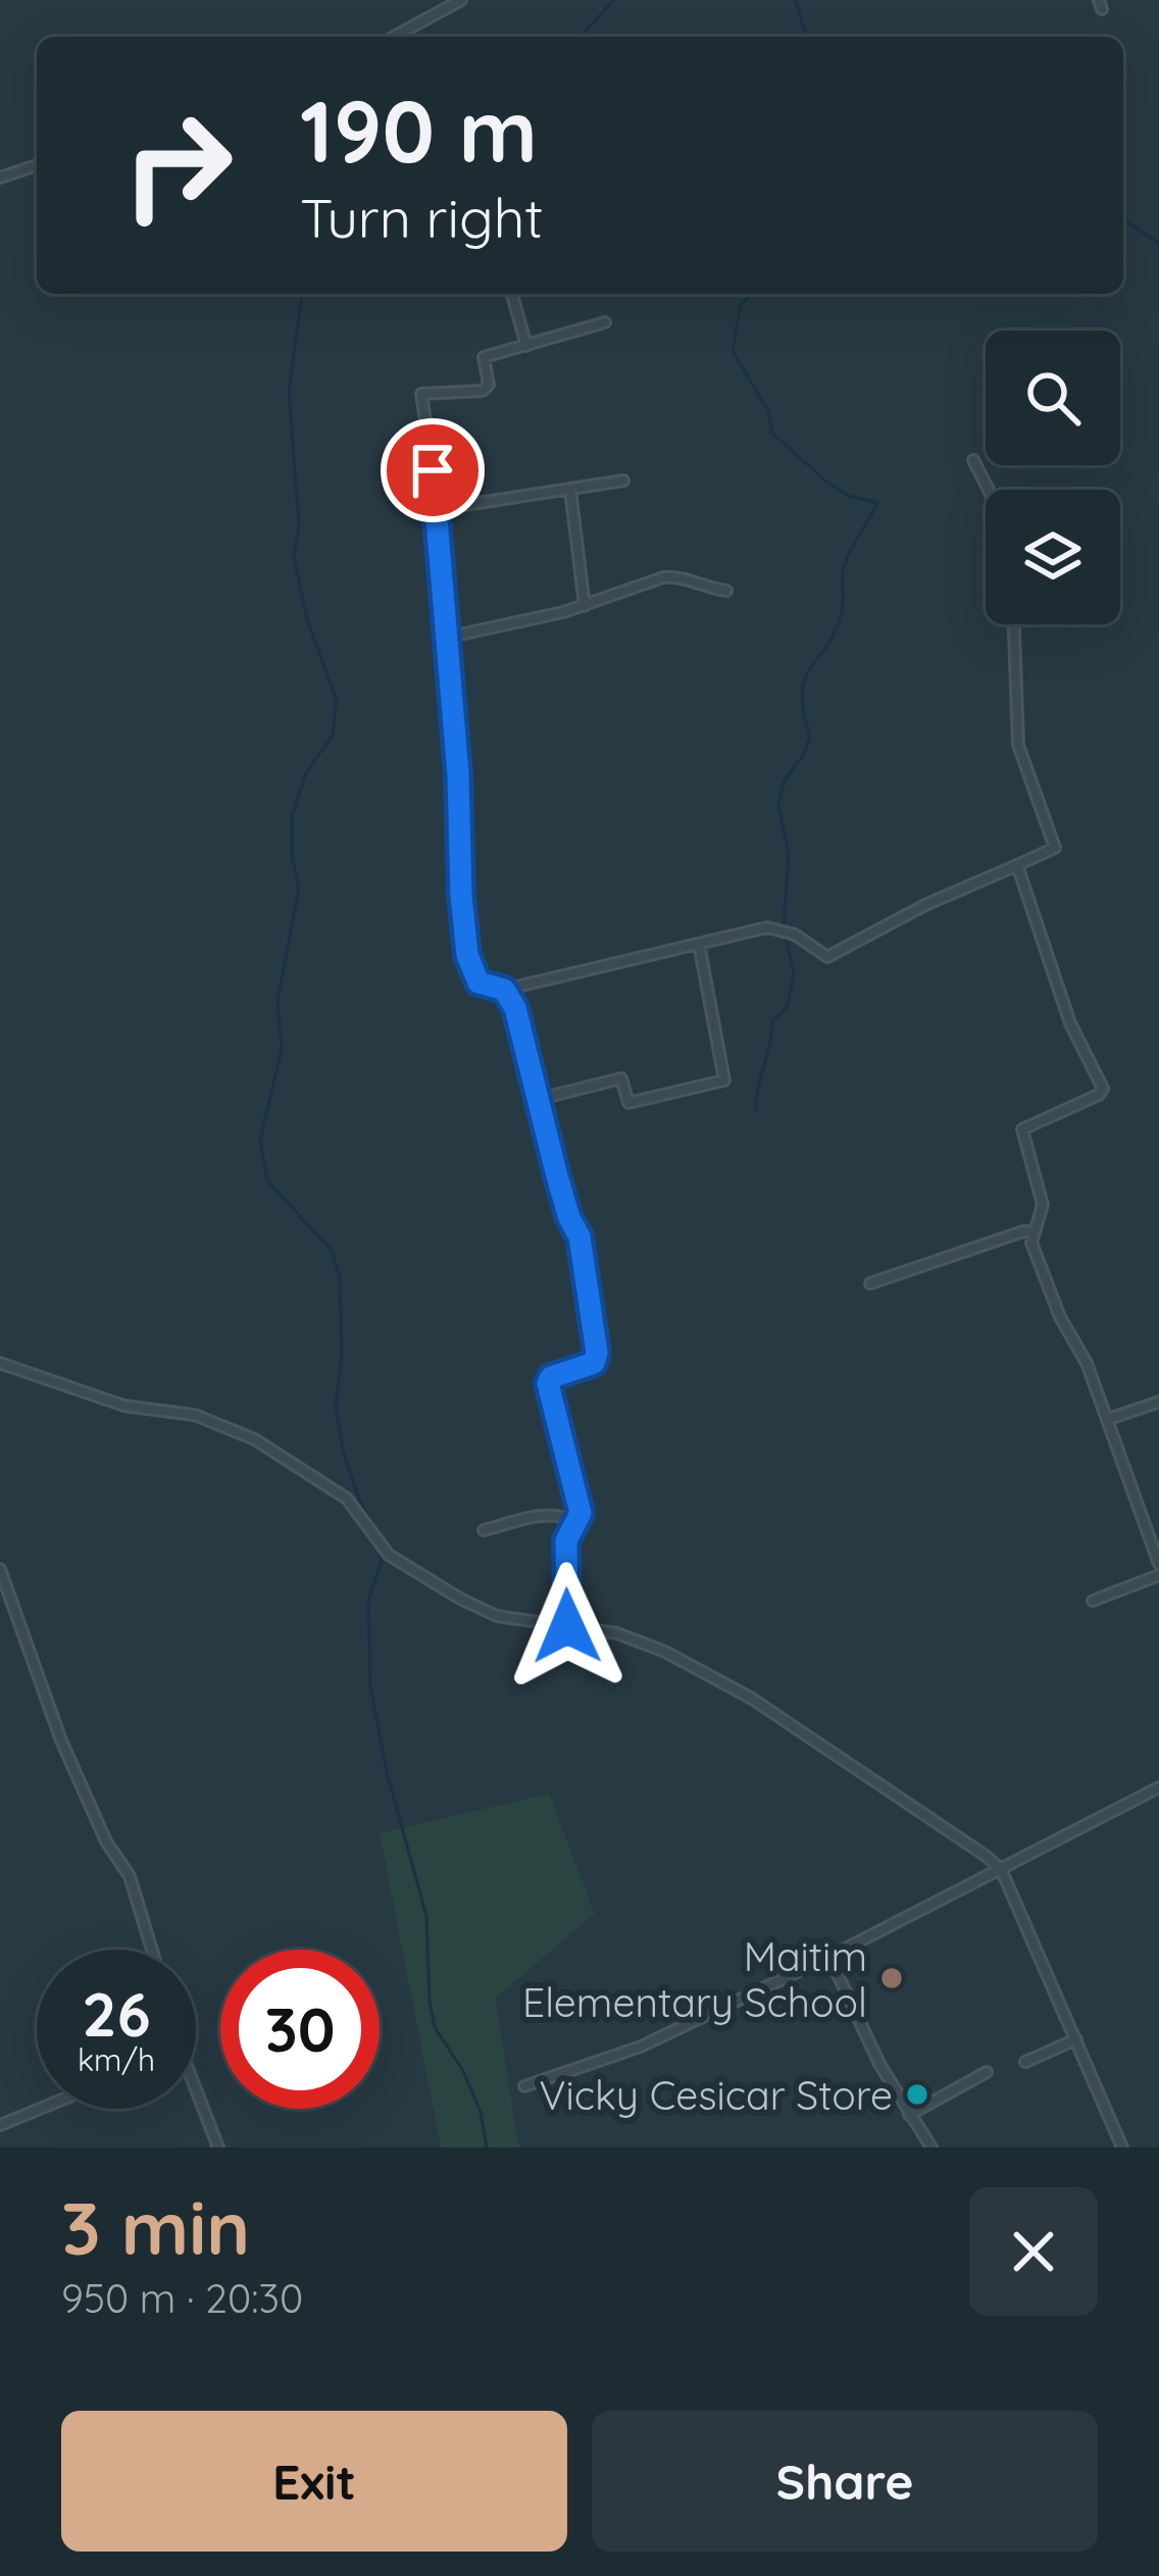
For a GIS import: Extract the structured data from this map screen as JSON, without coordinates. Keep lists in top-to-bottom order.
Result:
{
  "places": ["Maitim Elementary School", "Vicky Cesicar Store"],
  "page": {
    "turn": ["190 m", "Turn right"],
    "speed": "26 km/h",
    "limit": "30",
    "heading": ["3 min", "950 m · 20:30"],
    "buttons": ["Exit", "Share"]
  }
}
